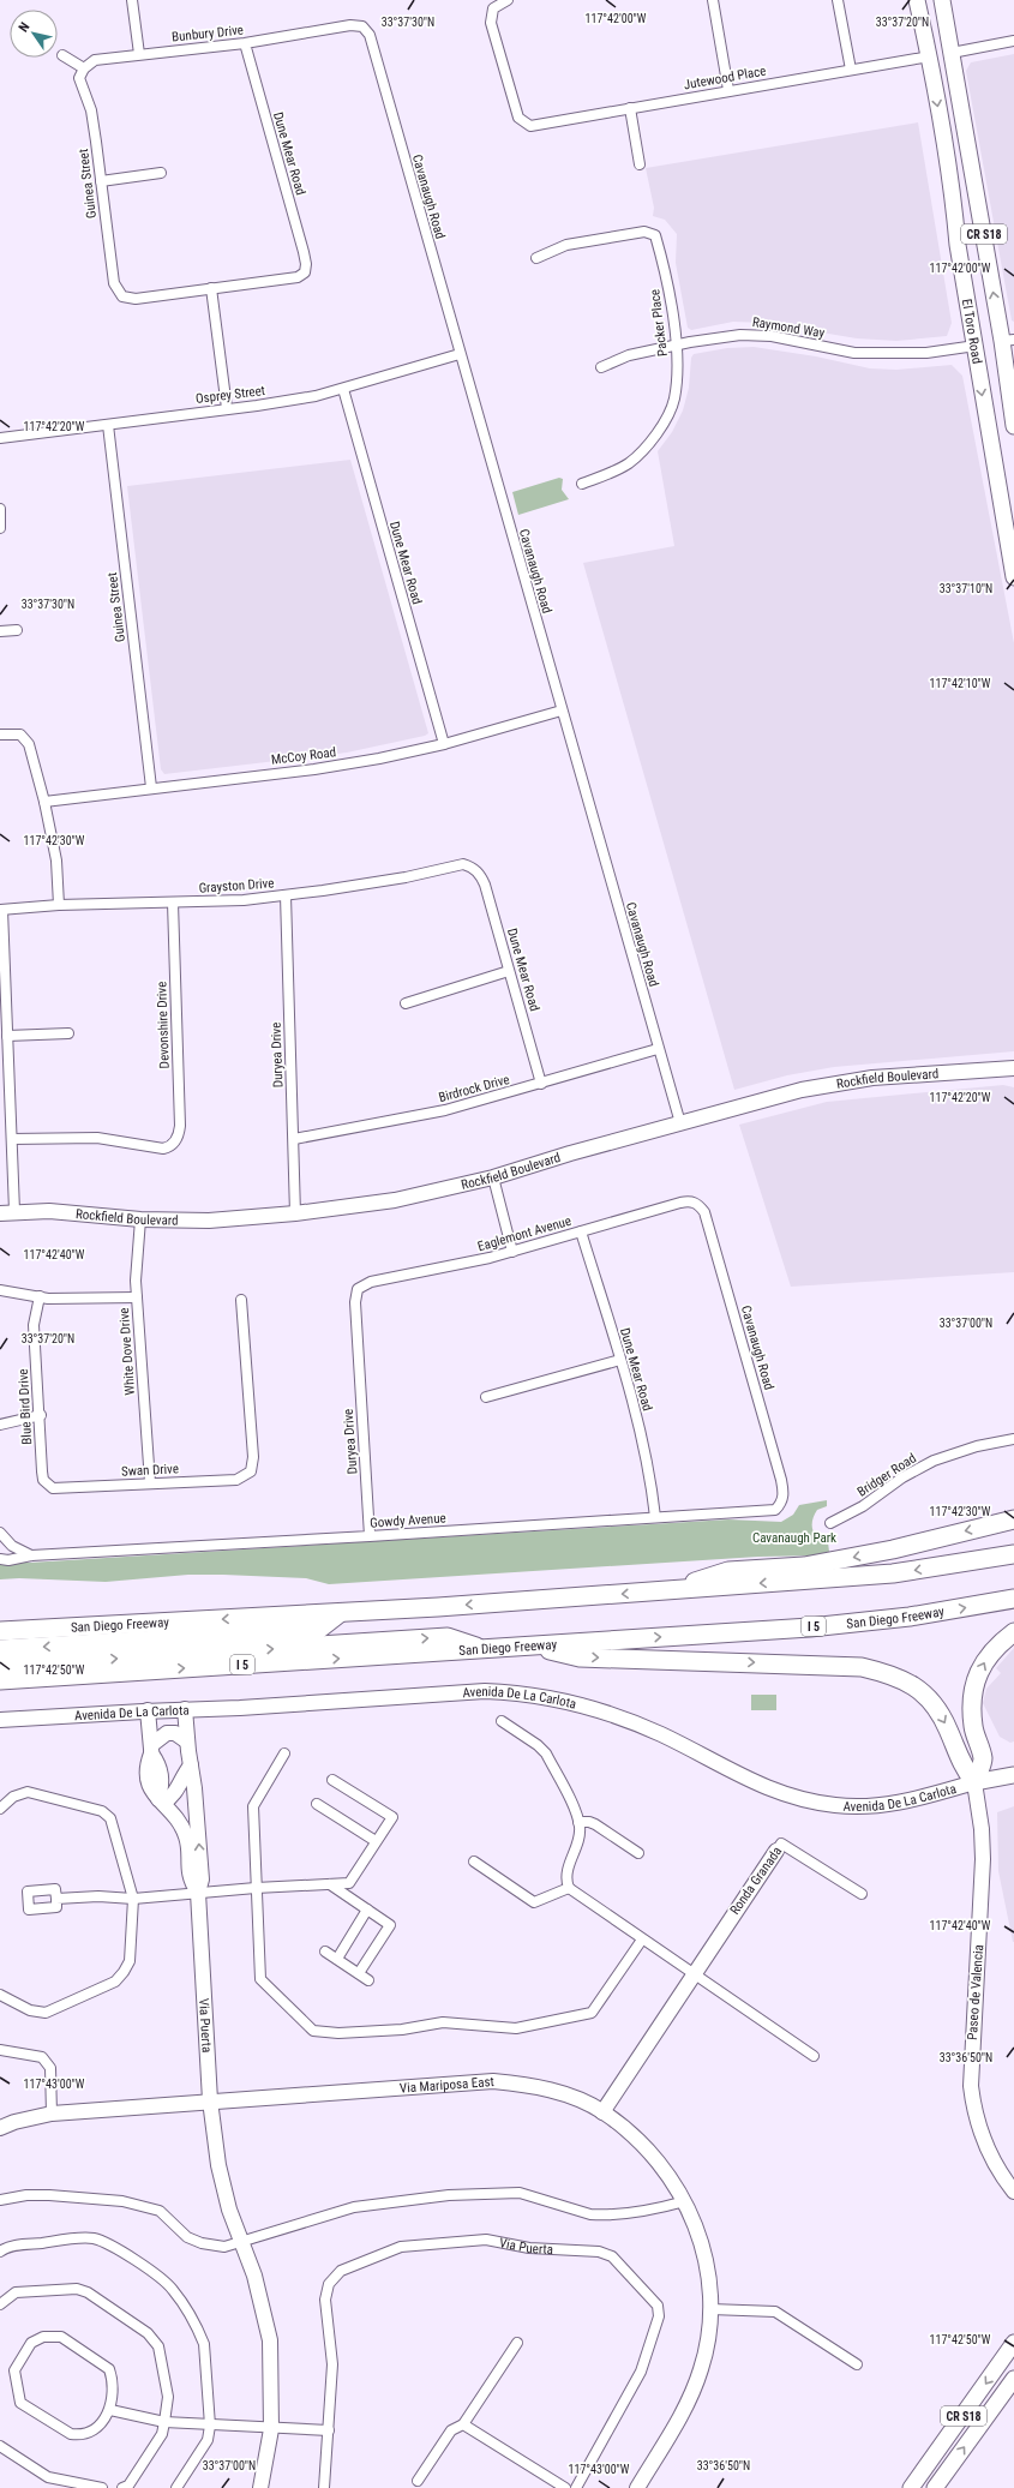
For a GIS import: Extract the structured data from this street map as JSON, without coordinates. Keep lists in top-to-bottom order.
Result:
{
  "streets": {
    "highway": ["San Diego Freeway", "I 5"],
    "main road": [
      "CR S18",
      "El Toro Road",
      "Rockfield Boulevard",
      "Avenida De La Carlota",
      "Ronda Granada",
      "Paseo de Valencia",
      "Via Puerta",
      "Via Mariposa East"
    ],
    "street": [
      "Bunbury Drive",
      "Jutewood Place",
      "Dune Mear Road",
      "Guinea Street",
      "Cavanaugh Road",
      "Packer Place",
      "Raymond Way",
      "Osprey Street",
      "McCoy Road",
      "Grayston Drive",
      "Devonshire Drive",
      "Duryea Drive",
      "Birdrock Drive",
      "Eaglemont Avenue",
      "White Dove Drive",
      "Blue Bird Drive",
      "Swan Drive",
      "Bridger Road",
      "Gowdy Avenue"
    ]
  },
  "crossings": [
    ["Bunbury Drive", "Dune Mear Road"],
    ["Bunbury Drive", "Guinea Street"],
    ["Bunbury Drive", "Cavanaugh Road"],
    ["Jutewood Place", "El Toro Road"],
    ["Dune Mear Road", "Guinea Street"],
    ["Dune Mear Road", "Osprey Street"],
    ["Dune Mear Road", "McCoy Road"],
    ["Dune Mear Road", "Grayston Drive"],
    ["Dune Mear Road", "Birdrock Drive"],
    ["Dune Mear Road", "Eaglemont Avenue"],
    ["Dune Mear Road", "Gowdy Avenue"],
    ["Guinea Street", "Osprey Street"],
    ["Guinea Street", "McCoy Road"],
    ["Cavanaugh Road", "Osprey Street"],
    ["Cavanaugh Road", "McCoy Road"],
    ["Cavanaugh Road", "Rockfield Boulevard"],
    ["Cavanaugh Road", "Birdrock Drive"],
    ["Cavanaugh Road", "Eaglemont Avenue"],
    ["Cavanaugh Road", "Gowdy Avenue"],
    ["Packer Place", "Raymond Way"],
    ["Raymond Way", "El Toro Road"],
    ["Grayston Drive", "Devonshire Drive"],
    ["Grayston Drive", "Duryea Drive"],
    ["Duryea Drive", "Rockfield Boulevard"],
    ["Duryea Drive", "Birdrock Drive"],
    ["Duryea Drive", "Eaglemont Avenue"],
    ["Duryea Drive", "Gowdy Avenue"],
    ["Rockfield Boulevard", "White Dove Drive"],
    ["White Dove Drive", "Swan Drive"],
    ["Blue Bird Drive", "Swan Drive"],
    ["Avenida De La Carlota", "Paseo de Valencia"],
    ["Avenida De La Carlota", "Via Puerta"],
    ["Ronda Granada", "Via Mariposa East"],
    ["Via Puerta", "Via Mariposa East"]
  ],
  "parks": ["Cavanaugh Park"],
  "north": "top left",
  "coordinates": [
    "117°42'00\"W",
    "33°37'30\"N",
    "33°37'20\"N",
    "117°42'20\"W",
    "33°37'10\"N",
    "117°42'10\"W",
    "117°42'30\"W",
    "117°42'40\"W",
    "33°37'00\"N",
    "117°42'50\"W",
    "33°36'50\"N",
    "117°43'00\"W"
  ]
}
